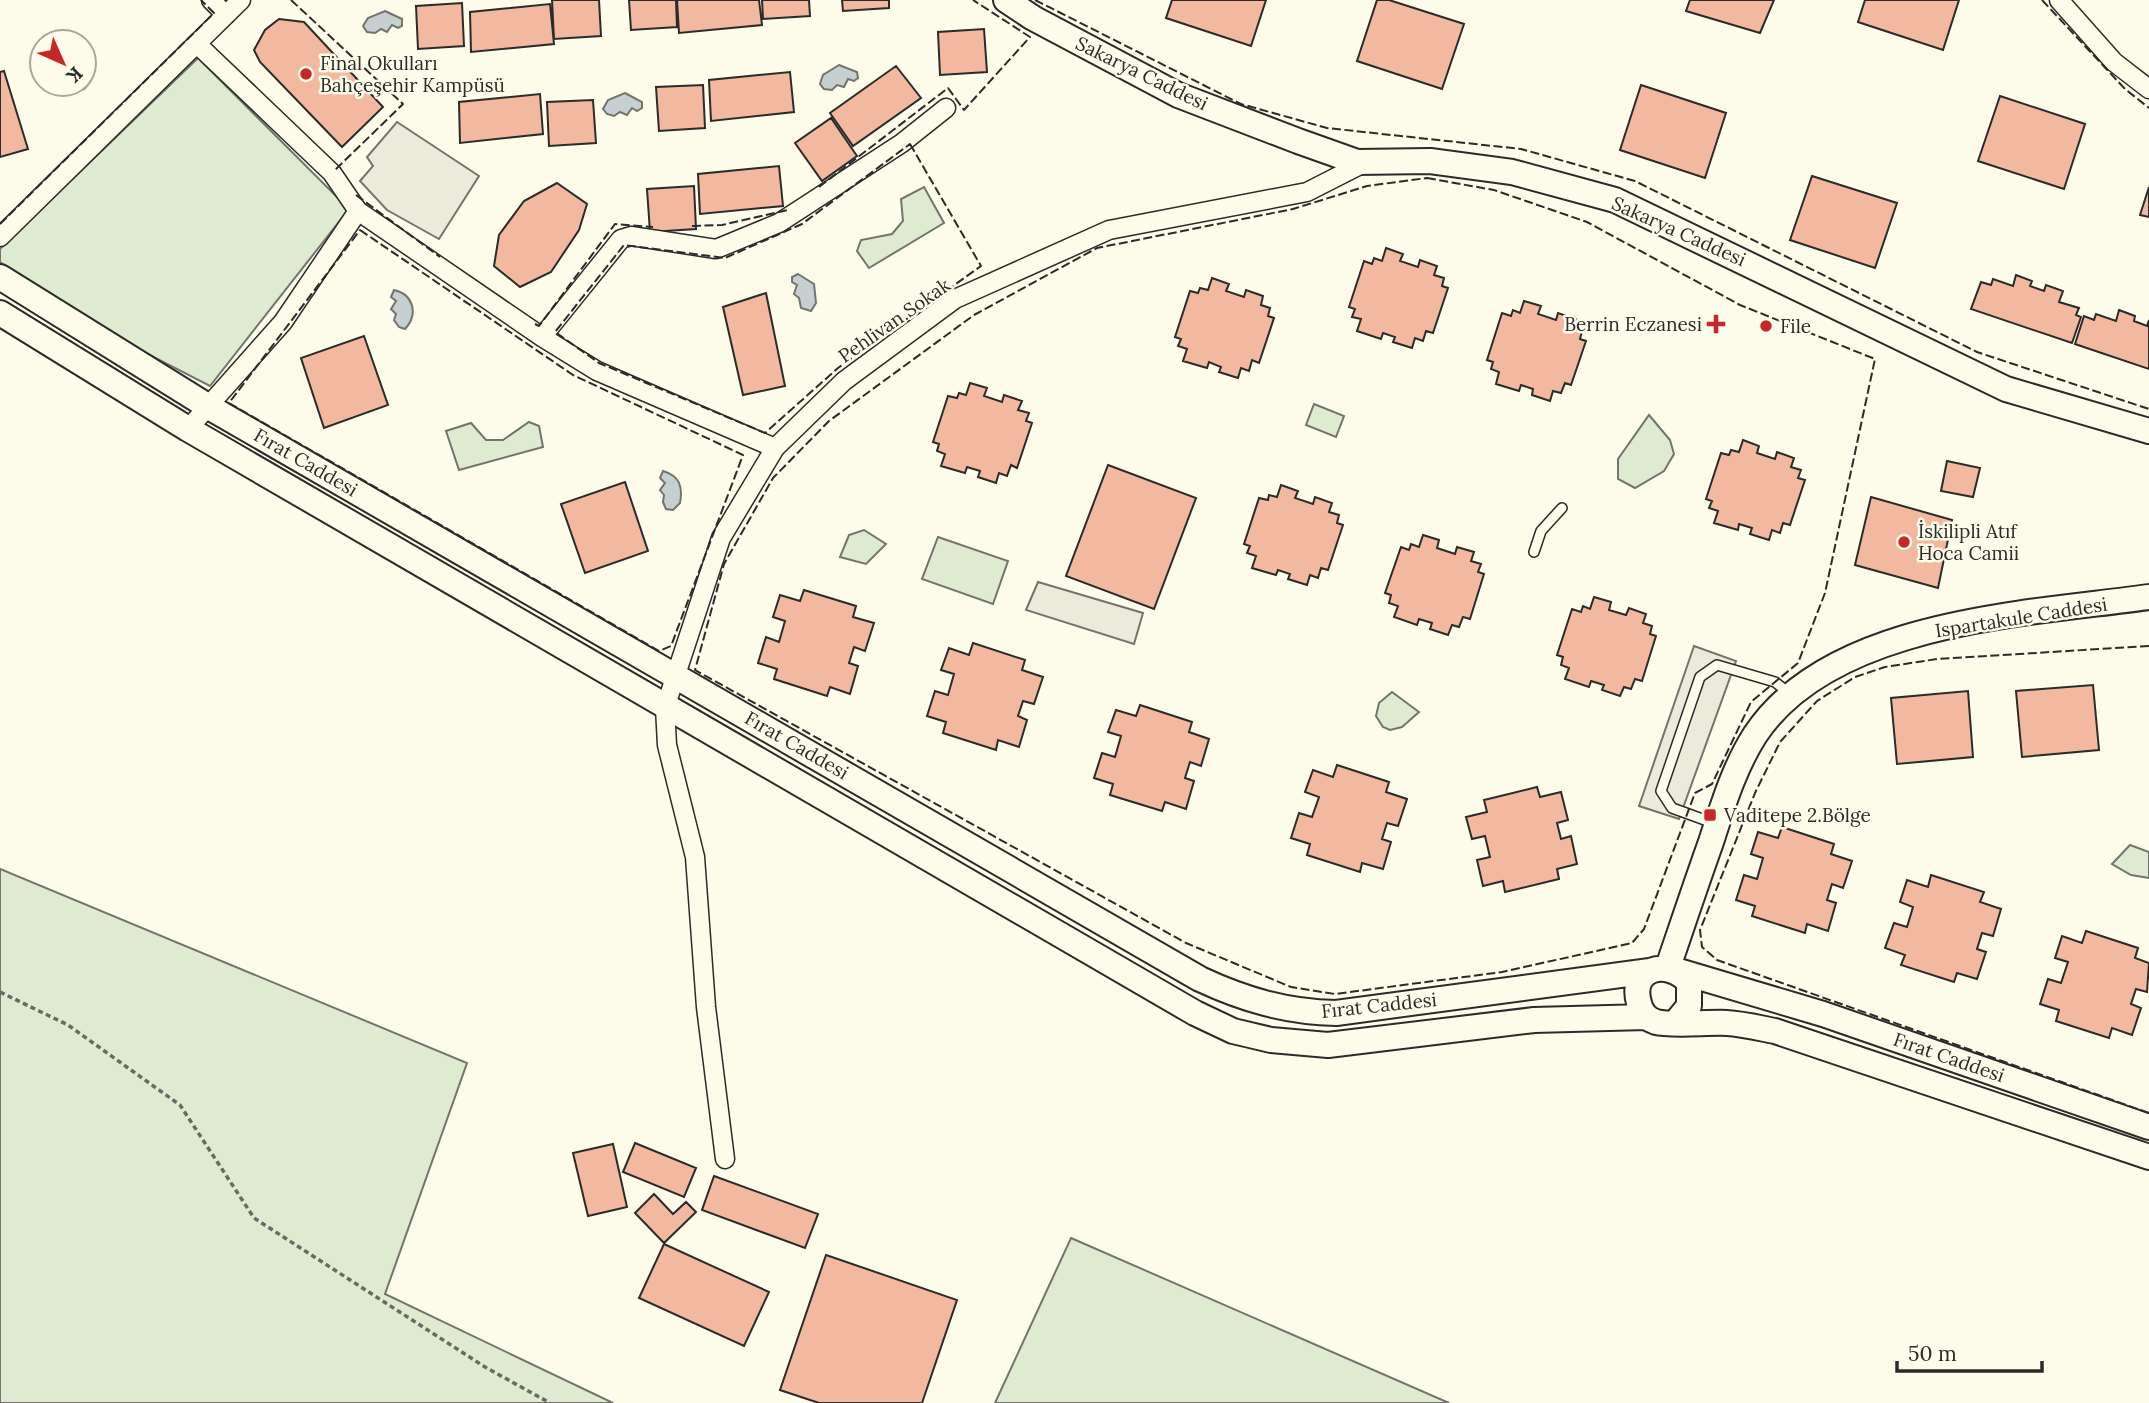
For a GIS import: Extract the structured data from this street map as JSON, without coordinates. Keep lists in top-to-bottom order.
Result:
{
  "streets": {
    "main road": ["Sakarya Caddesi", "Fırat Caddesi", "Ispartakule Caddesi"],
    "street": ["Pehlivan Sokak"]
  },
  "crossings": [
    ["Sakarya Caddesi", "Pehlivan Sokak"],
    ["Pehlivan Sokak", "Fırat Caddesi"],
    ["Fırat Caddesi", "Ispartakule Caddesi"]
  ],
  "places": {
    "other": ["Final Okulları Bahçeşehir Kampüsü", "File", "İskilipli Atıf Hoca Camii"],
    "health": ["Berrin Eczanesi"],
    "transit": ["Vaditepe 2.Bölge"]
  },
  "scale_bar": "50 m",
  "north": "bottom right"
}
